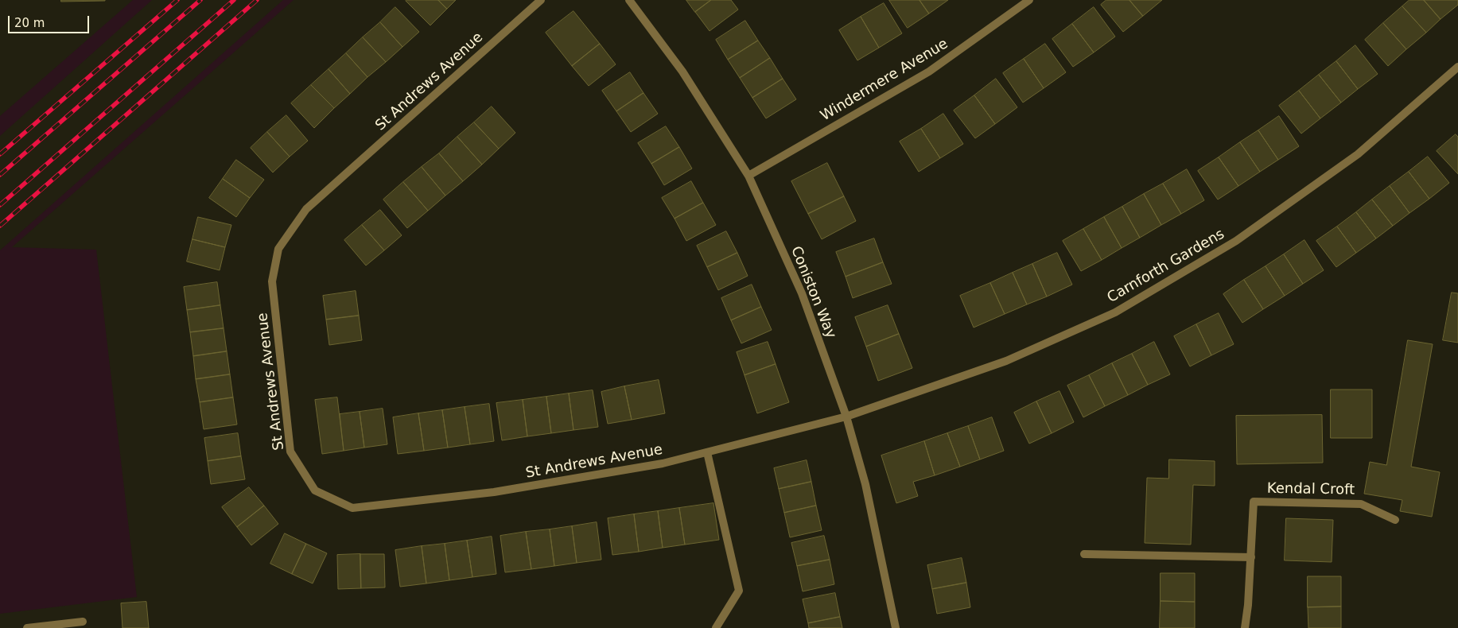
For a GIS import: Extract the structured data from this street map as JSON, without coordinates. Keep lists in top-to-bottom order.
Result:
{
  "streets": {
    "street": [
      "Windermere Avenue",
      "St Andrews Avenue",
      "Carnforth Gardens",
      "Coniston Way",
      "Kendal Croft"
    ]
  },
  "crossings": [
    ["Windermere Avenue", "Coniston Way"],
    ["St Andrews Avenue", "Carnforth Gardens"],
    ["St Andrews Avenue", "Coniston Way"],
    ["Carnforth Gardens", "Coniston Way"]
  ],
  "scale_bar": "20 m"
}
